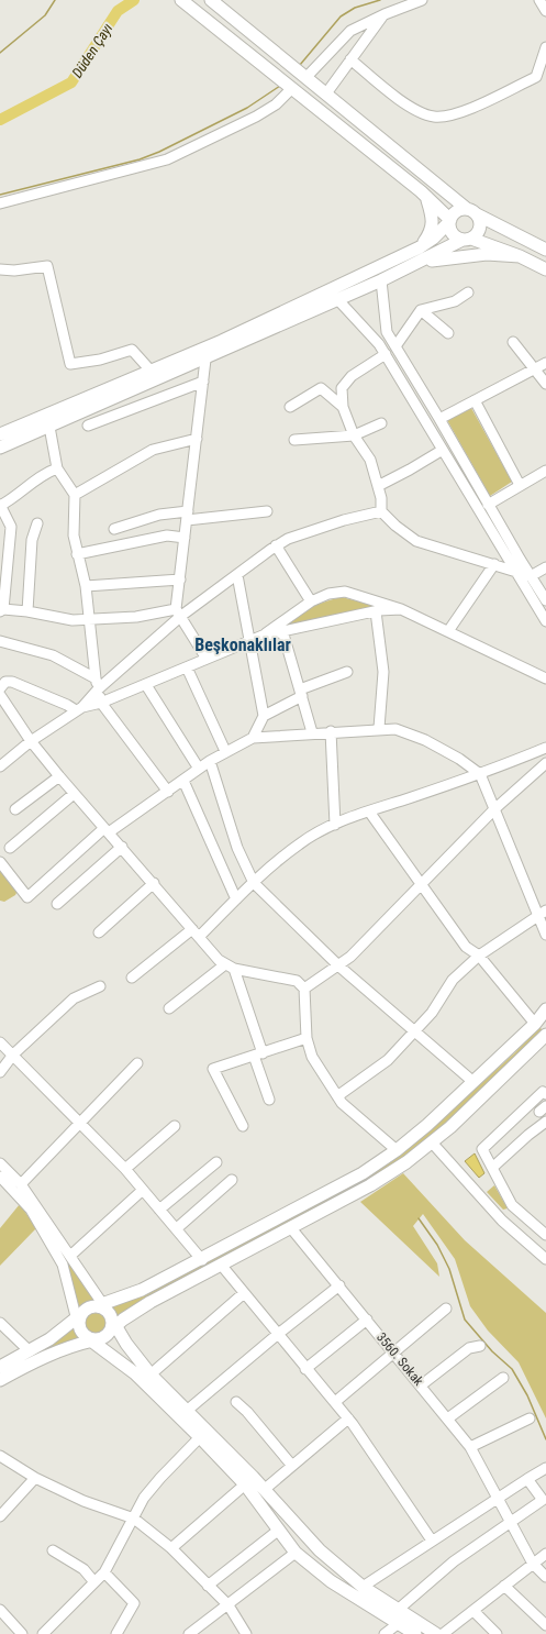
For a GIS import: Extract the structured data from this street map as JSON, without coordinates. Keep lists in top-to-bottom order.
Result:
{
  "streets": {
    "street": ["3560. Sokak"]
  },
  "districts": ["Beşkonaklılar"],
  "water": ["Düden Çayı"]
}
